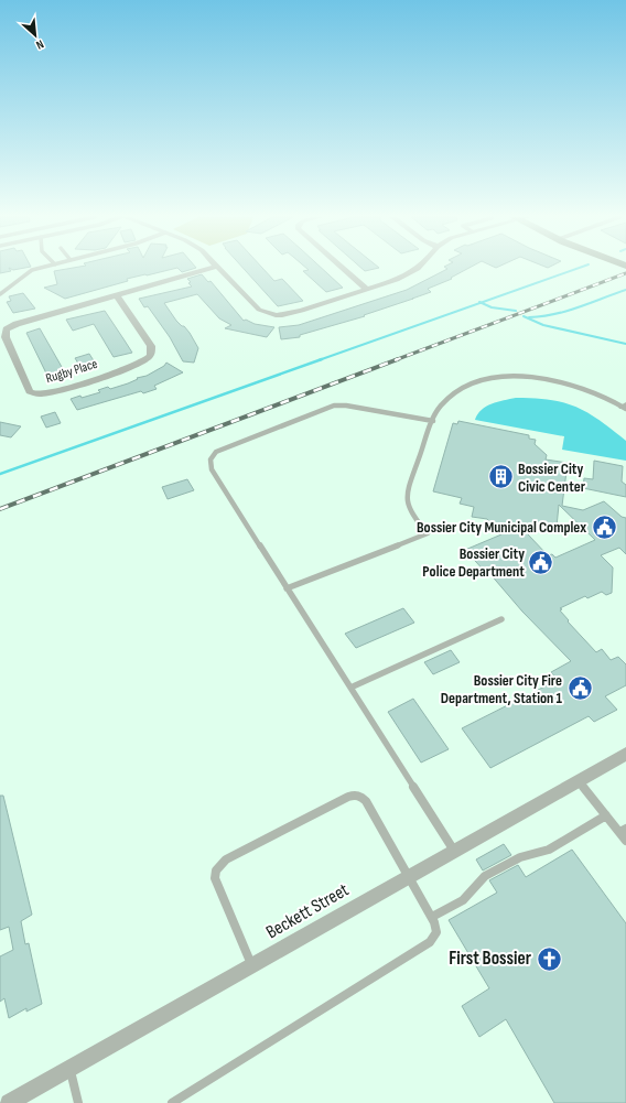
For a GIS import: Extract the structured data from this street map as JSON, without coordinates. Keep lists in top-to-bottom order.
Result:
{
  "streets": {
    "street": ["Rugby Place", "Beckett Street"]
  },
  "places": {
    "building": ["Bossier City Civic Center"],
    "public building": ["Bossier City Municipal Complex", "Bossier City Police Department", "Bossier City Fire Department, Station 1"],
    "church": ["First Bossier"]
  },
  "north": "bottom right"
}
